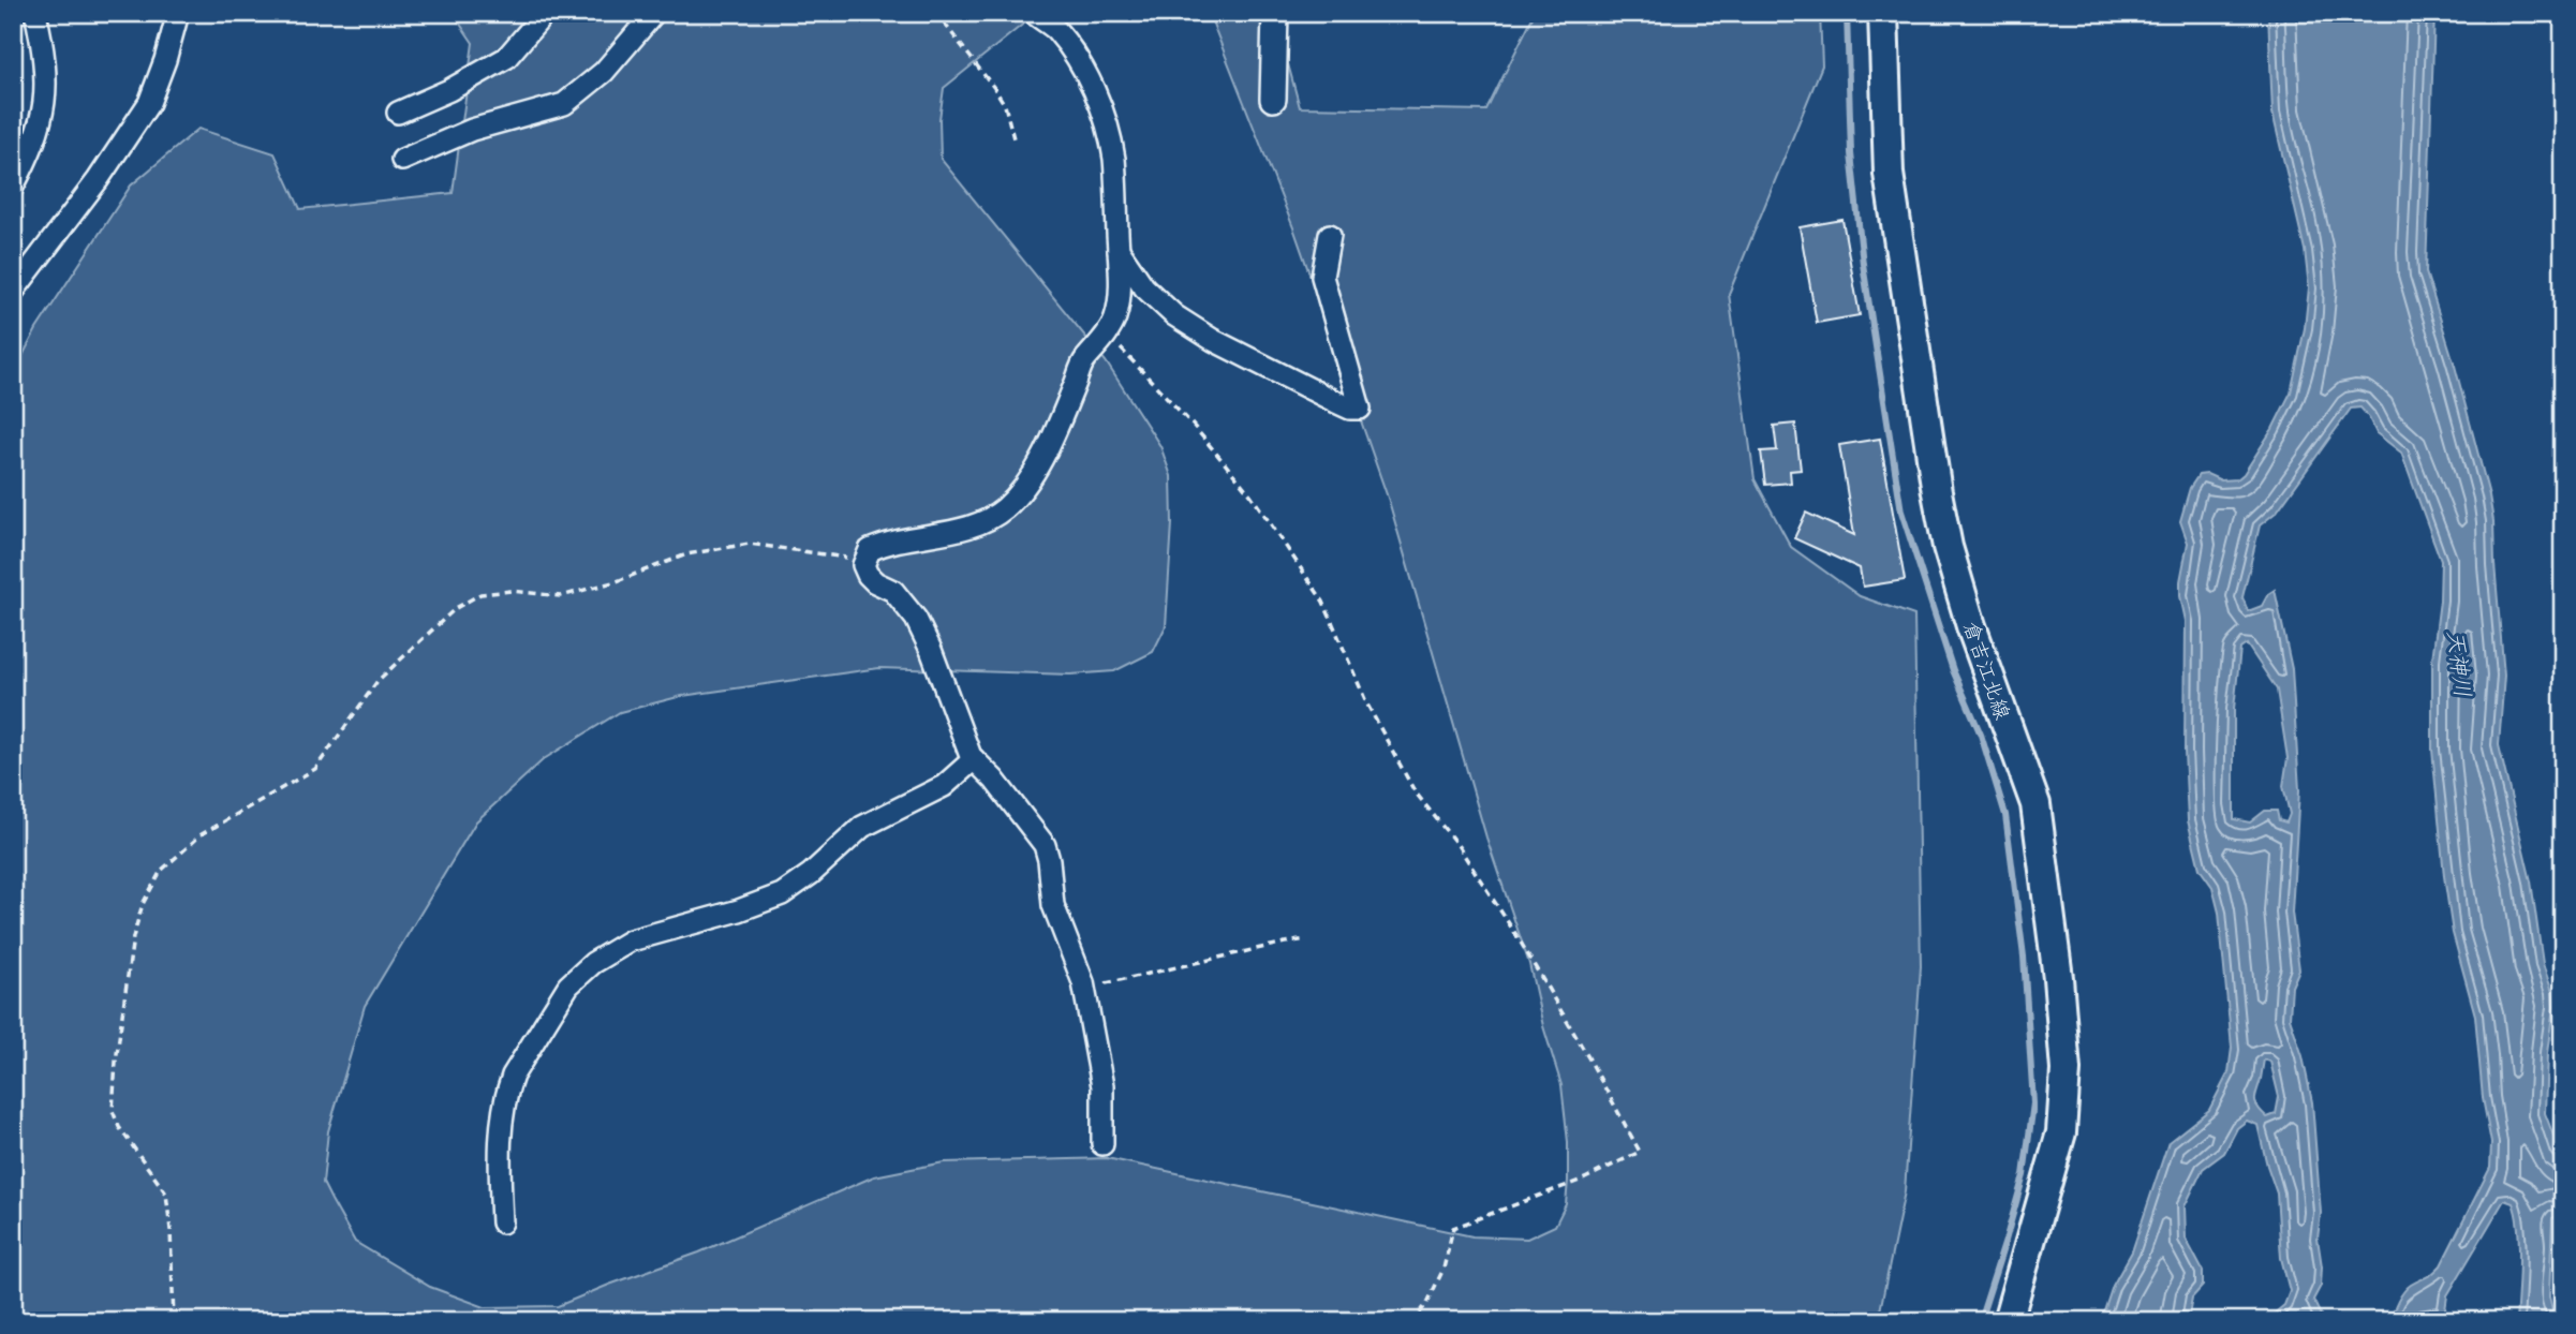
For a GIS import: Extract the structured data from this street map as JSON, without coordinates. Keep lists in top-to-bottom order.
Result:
{
  "streets": {
    "main road": ["倉吉江北線"]
  },
  "water": ["天神川"]
}
